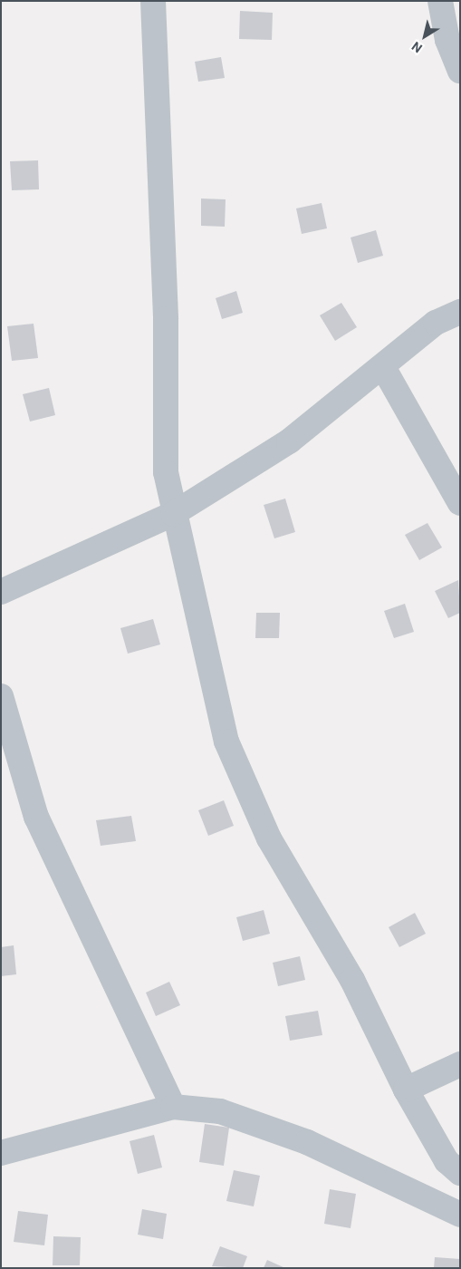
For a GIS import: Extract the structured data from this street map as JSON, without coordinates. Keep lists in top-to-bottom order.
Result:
{
  "north": "bottom left"
}
